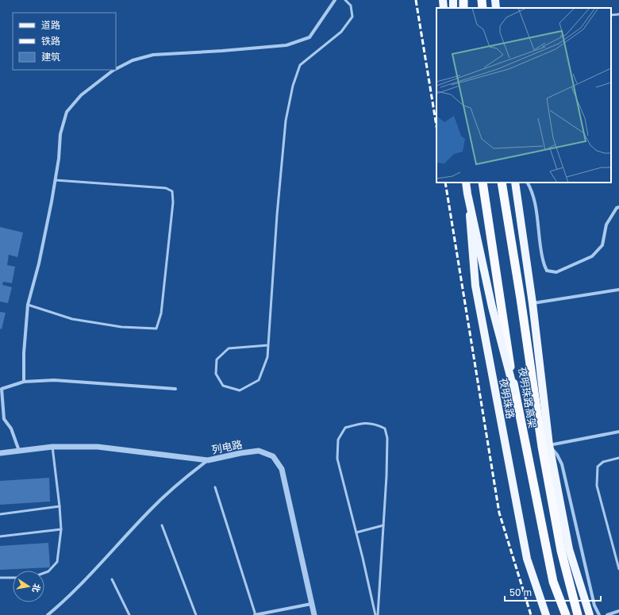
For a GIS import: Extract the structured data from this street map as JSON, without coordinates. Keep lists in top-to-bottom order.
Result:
{
  "streets": {
    "highway": ["夜明珠路高架"],
    "main road": ["夜明珠路"],
    "street": ["列电路"]
  },
  "legend": ["道路", "铁路", "建筑"],
  "scale_bar": "50 m",
  "north": "right"
}
